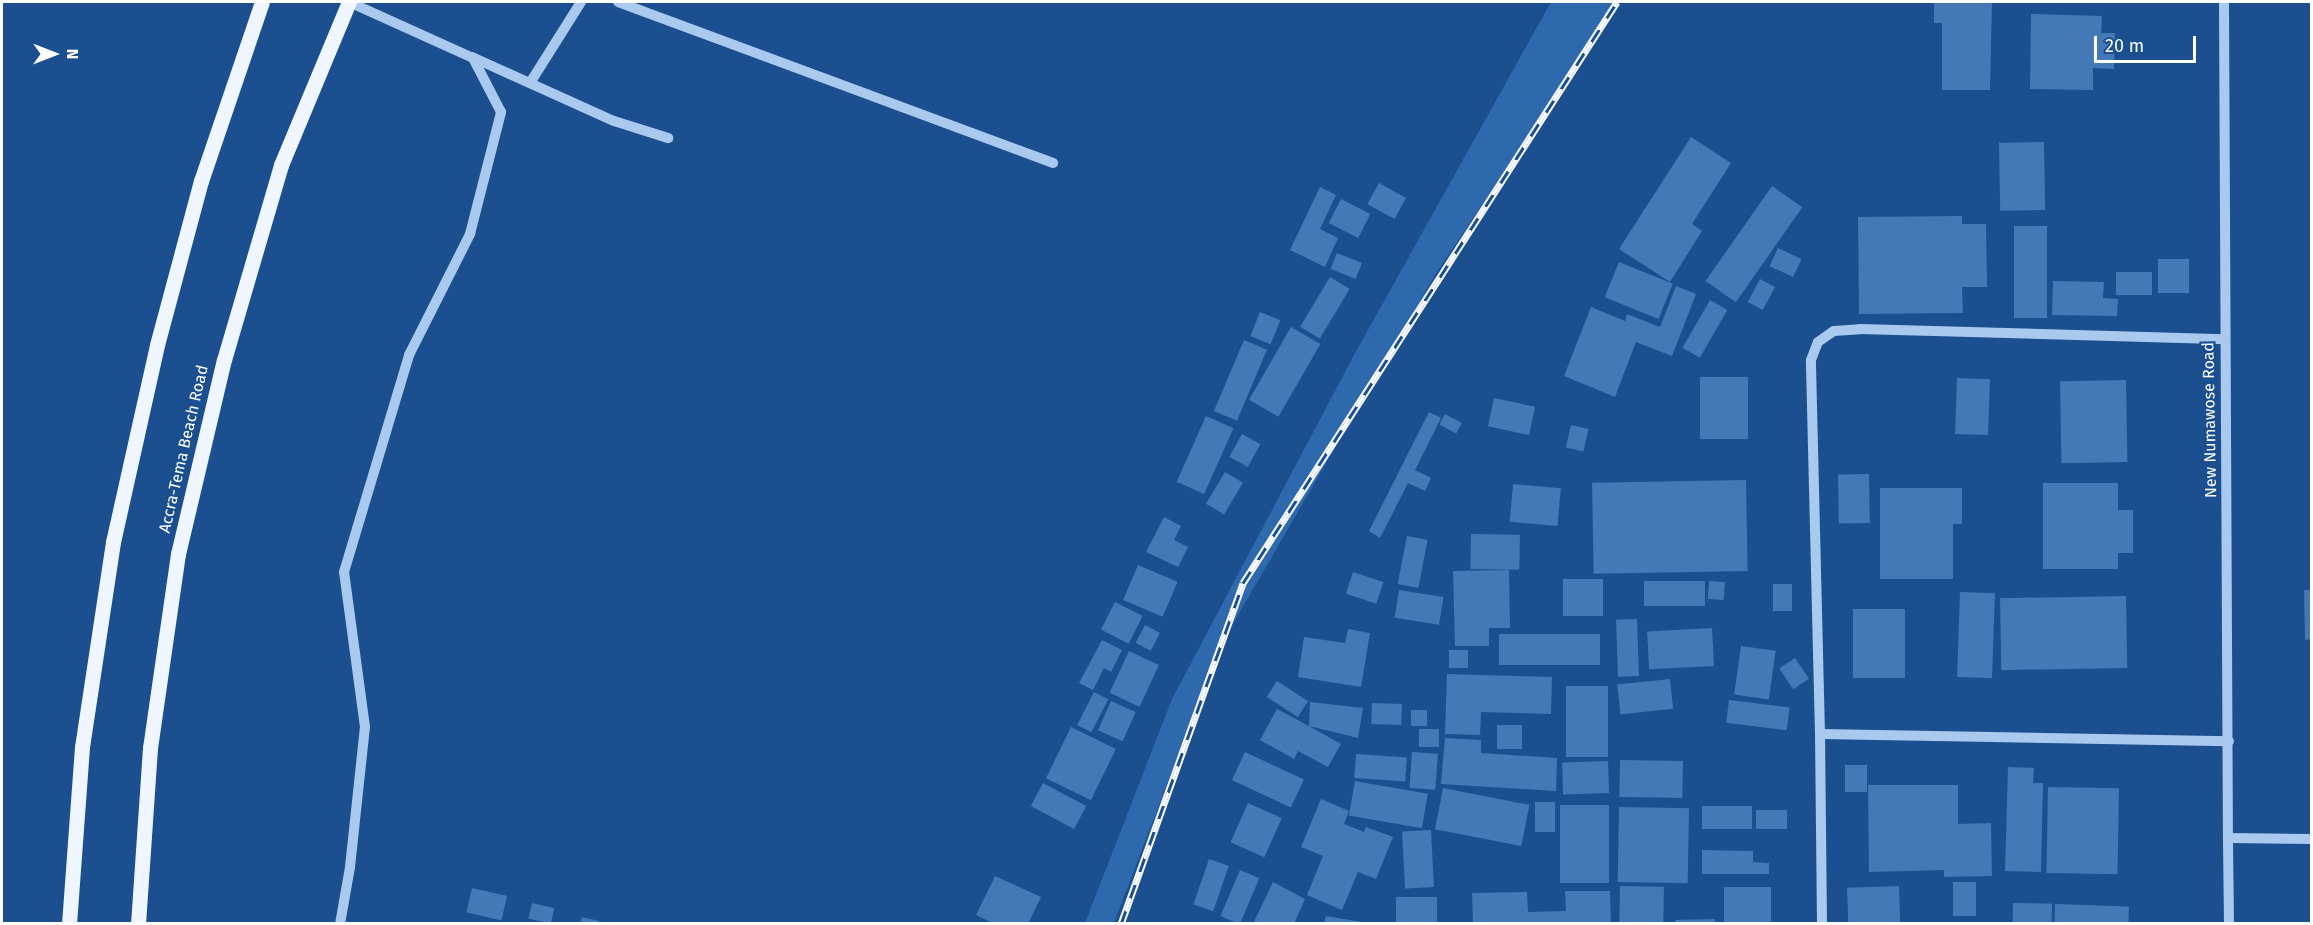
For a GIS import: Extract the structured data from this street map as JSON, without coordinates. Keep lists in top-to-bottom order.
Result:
{
  "streets": {
    "main road": ["Accra-Tema Beach Road"],
    "street": ["New Numawose Road"]
  },
  "scale_bar": "20 m",
  "north": "right"
}
